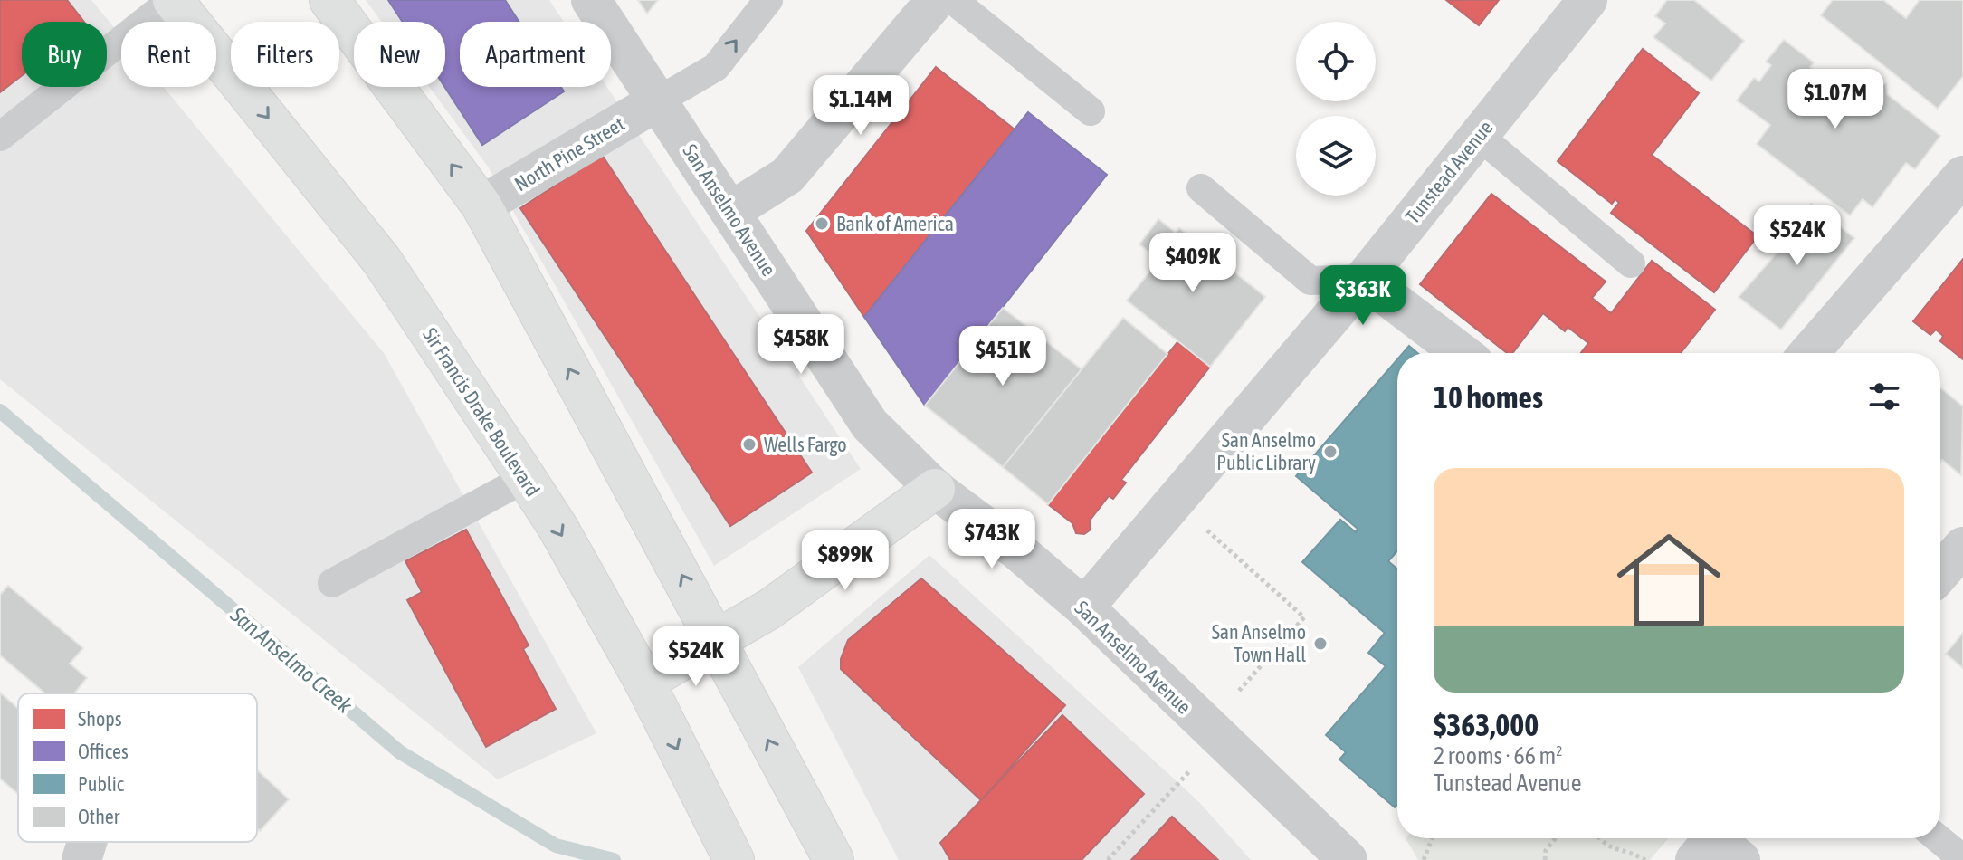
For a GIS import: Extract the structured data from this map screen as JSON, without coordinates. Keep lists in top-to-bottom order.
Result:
{
  "streets": {
    "main road": ["Sir Francis Drake Boulevard"],
    "street": ["North Pine Street", "Tunstead Avenue", "San Anselmo Avenue"]
  },
  "crossings": [
    ["North Pine Street", "San Anselmo Avenue"],
    ["Tunstead Avenue", "San Anselmo Avenue"]
  ],
  "water": ["San Anselmo Creek"],
  "places": [
    "Bank of America",
    "Wells Fargo",
    "San Anselmo Public Library",
    "San Anselmo Town Hall"
  ],
  "legend": [
    "Shops",
    "Offices",
    "Public",
    "Other"
  ],
  "page": {
    "chip": [
      "Buy",
      "Rent",
      "Filters",
      "New",
      "Apartment"
    ],
    "price": [
      "$1.07M",
      "$1.14M",
      "$524K",
      "$409K",
      "$363K",
      "$458K",
      "$451K",
      "$743K",
      "$899K",
      "$524K"
    ],
    "heading": "10 homes",
    "list": [
      {
        "name": "$363,000",
        "note": "2 rooms · 66 m² · Tunstead Avenue"
      }
    ]
  }
}
